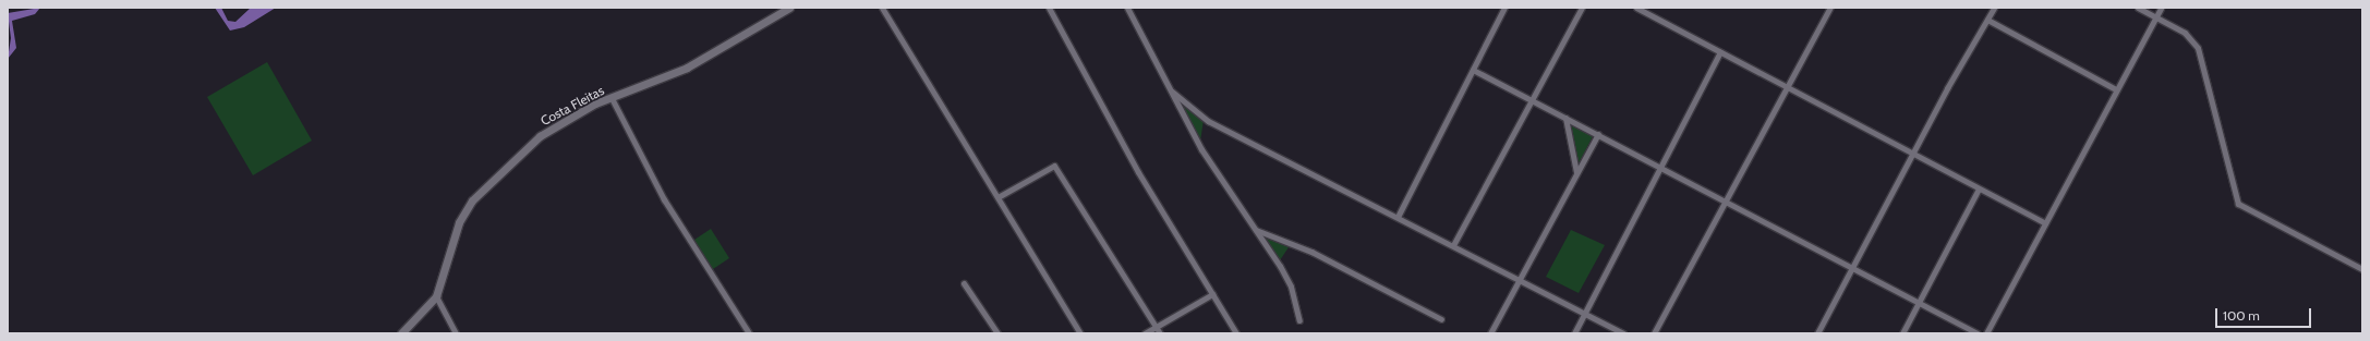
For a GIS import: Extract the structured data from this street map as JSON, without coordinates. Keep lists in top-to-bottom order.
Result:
{
  "streets": {
    "main road": ["Costa Fleitas"]
  },
  "scale_bar": "100 m"
}
